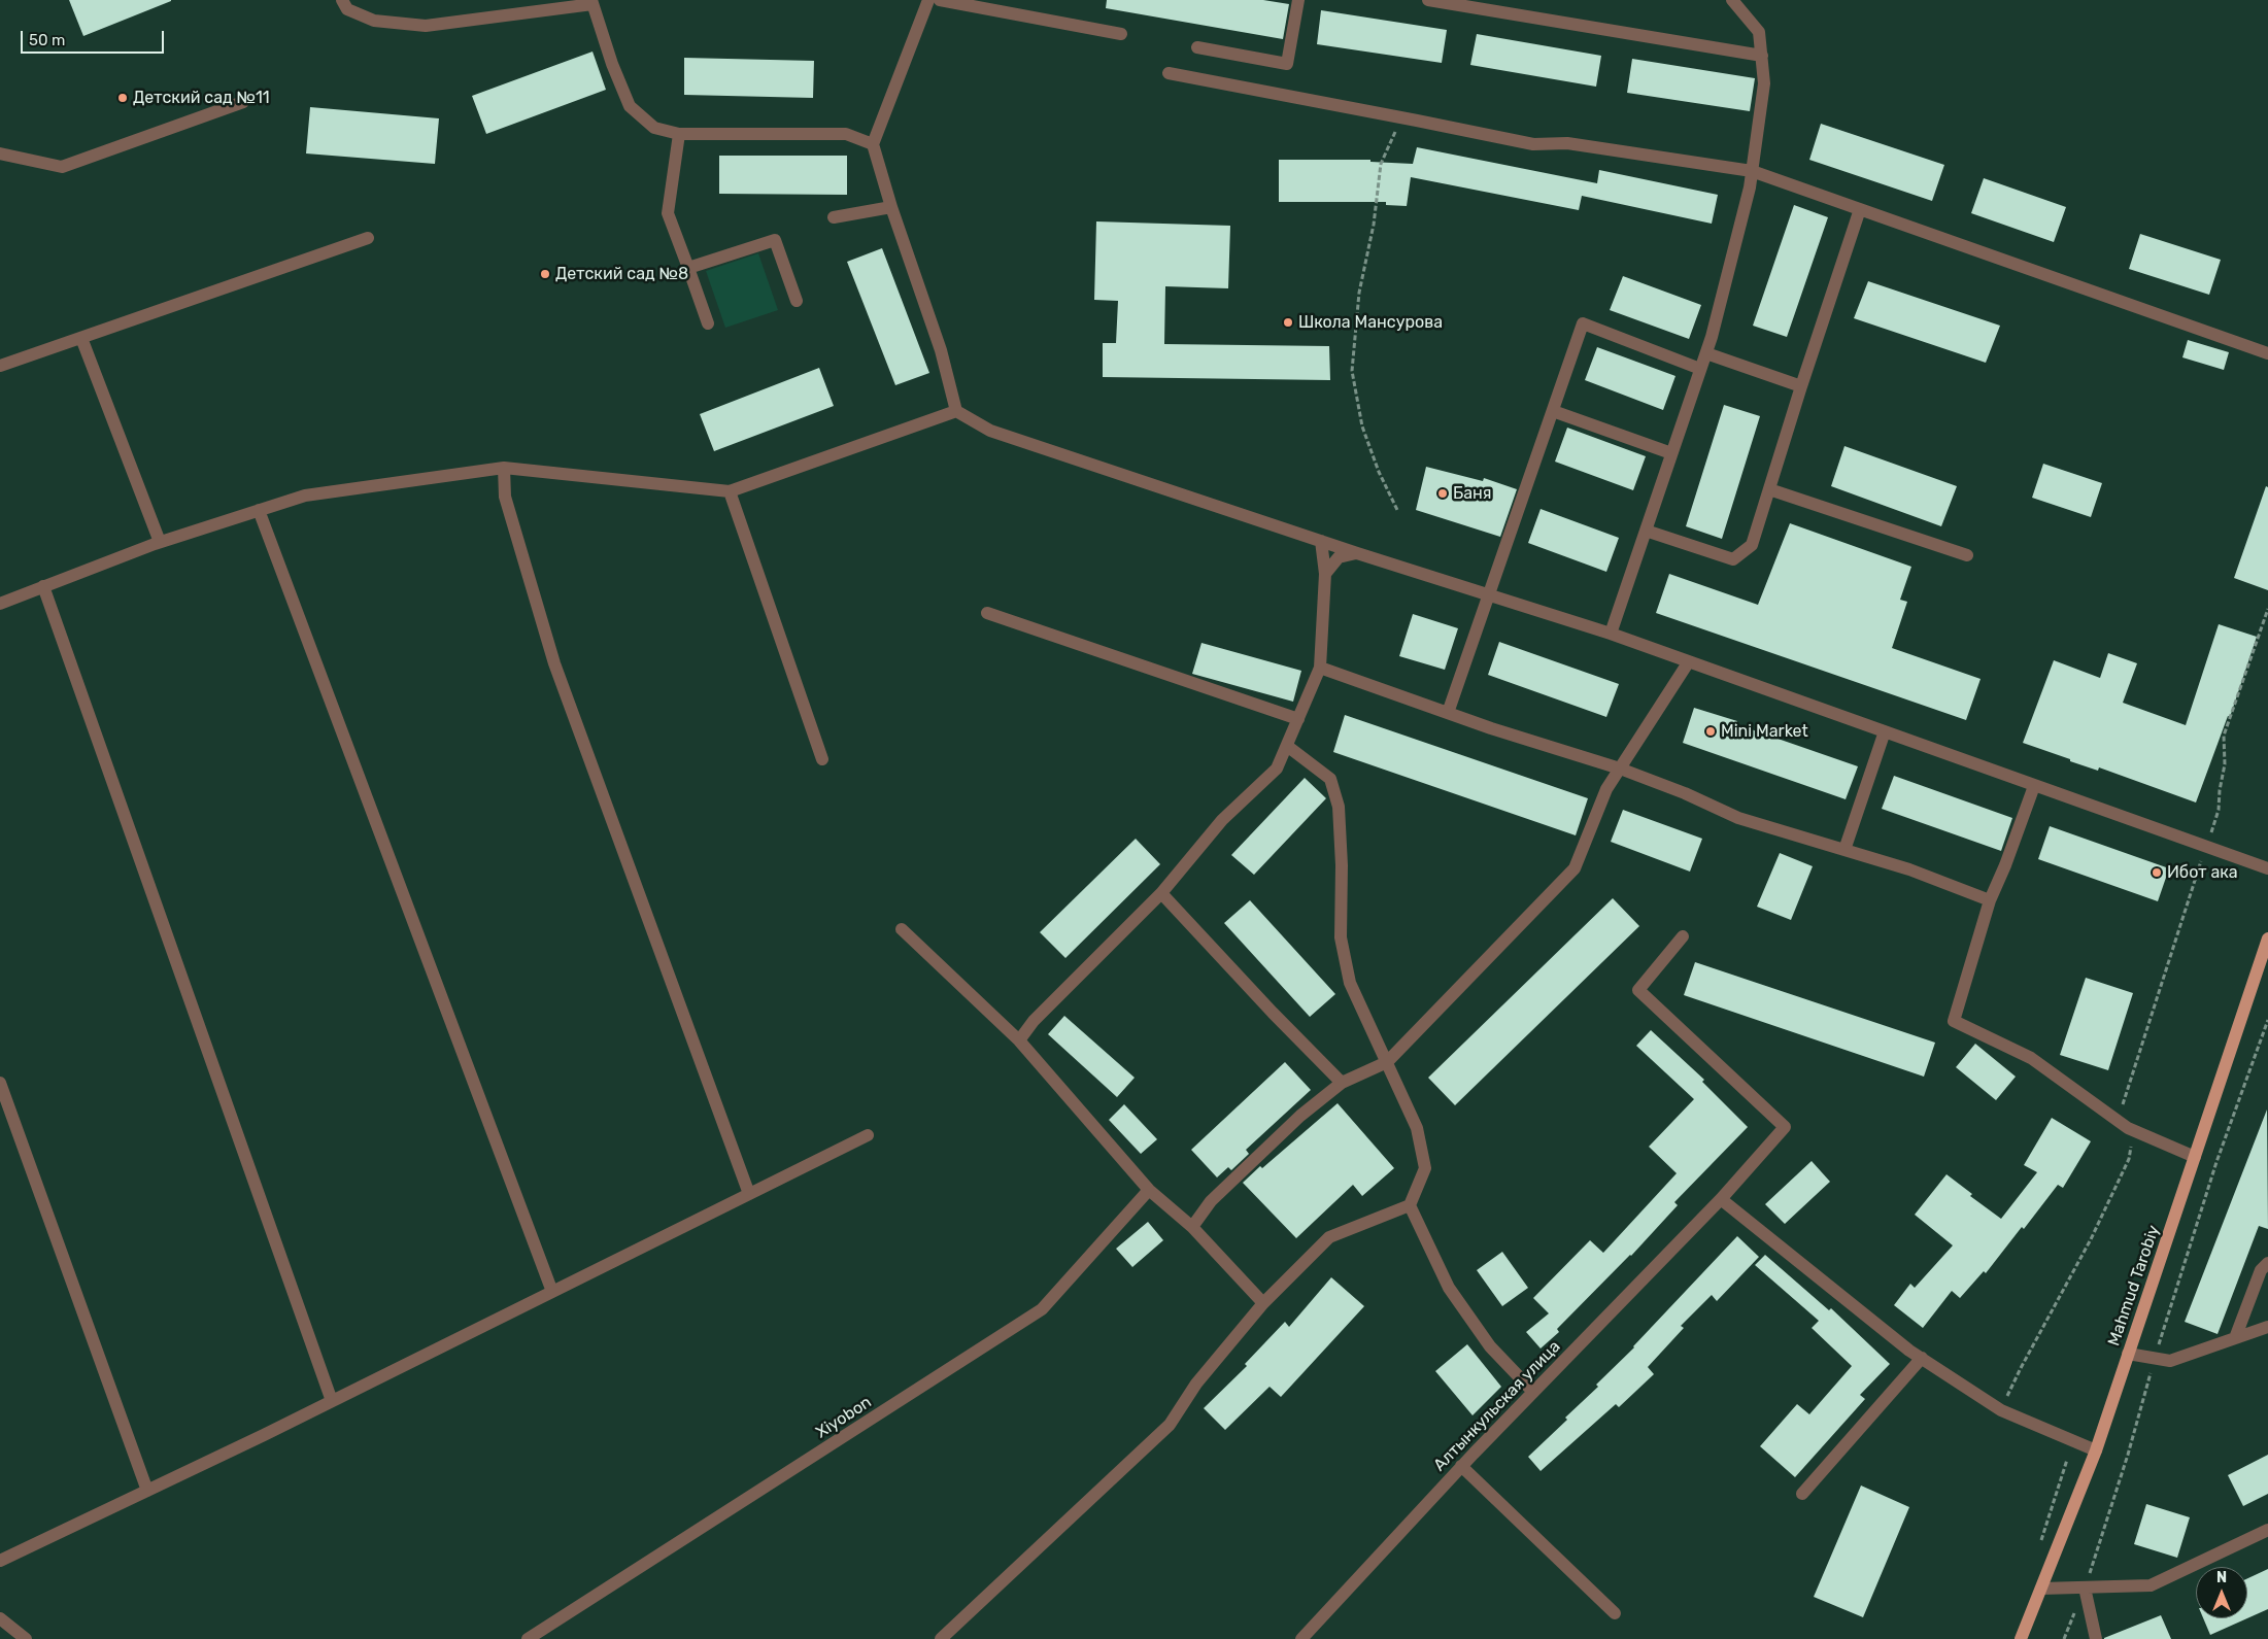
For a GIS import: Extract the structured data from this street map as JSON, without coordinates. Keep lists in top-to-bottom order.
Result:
{
  "streets": {
    "main road": ["Mahmud Tarobiy"],
    "street": ["Алтынкульская улица", "Xiyobon"]
  },
  "places": [
    "Детский сад №11",
    "Детский сад №8",
    "Школа Мансурова",
    "Баня",
    "Mini Market",
    "Ибот ака"
  ],
  "scale_bar": "50 m",
  "north": "top"
}
